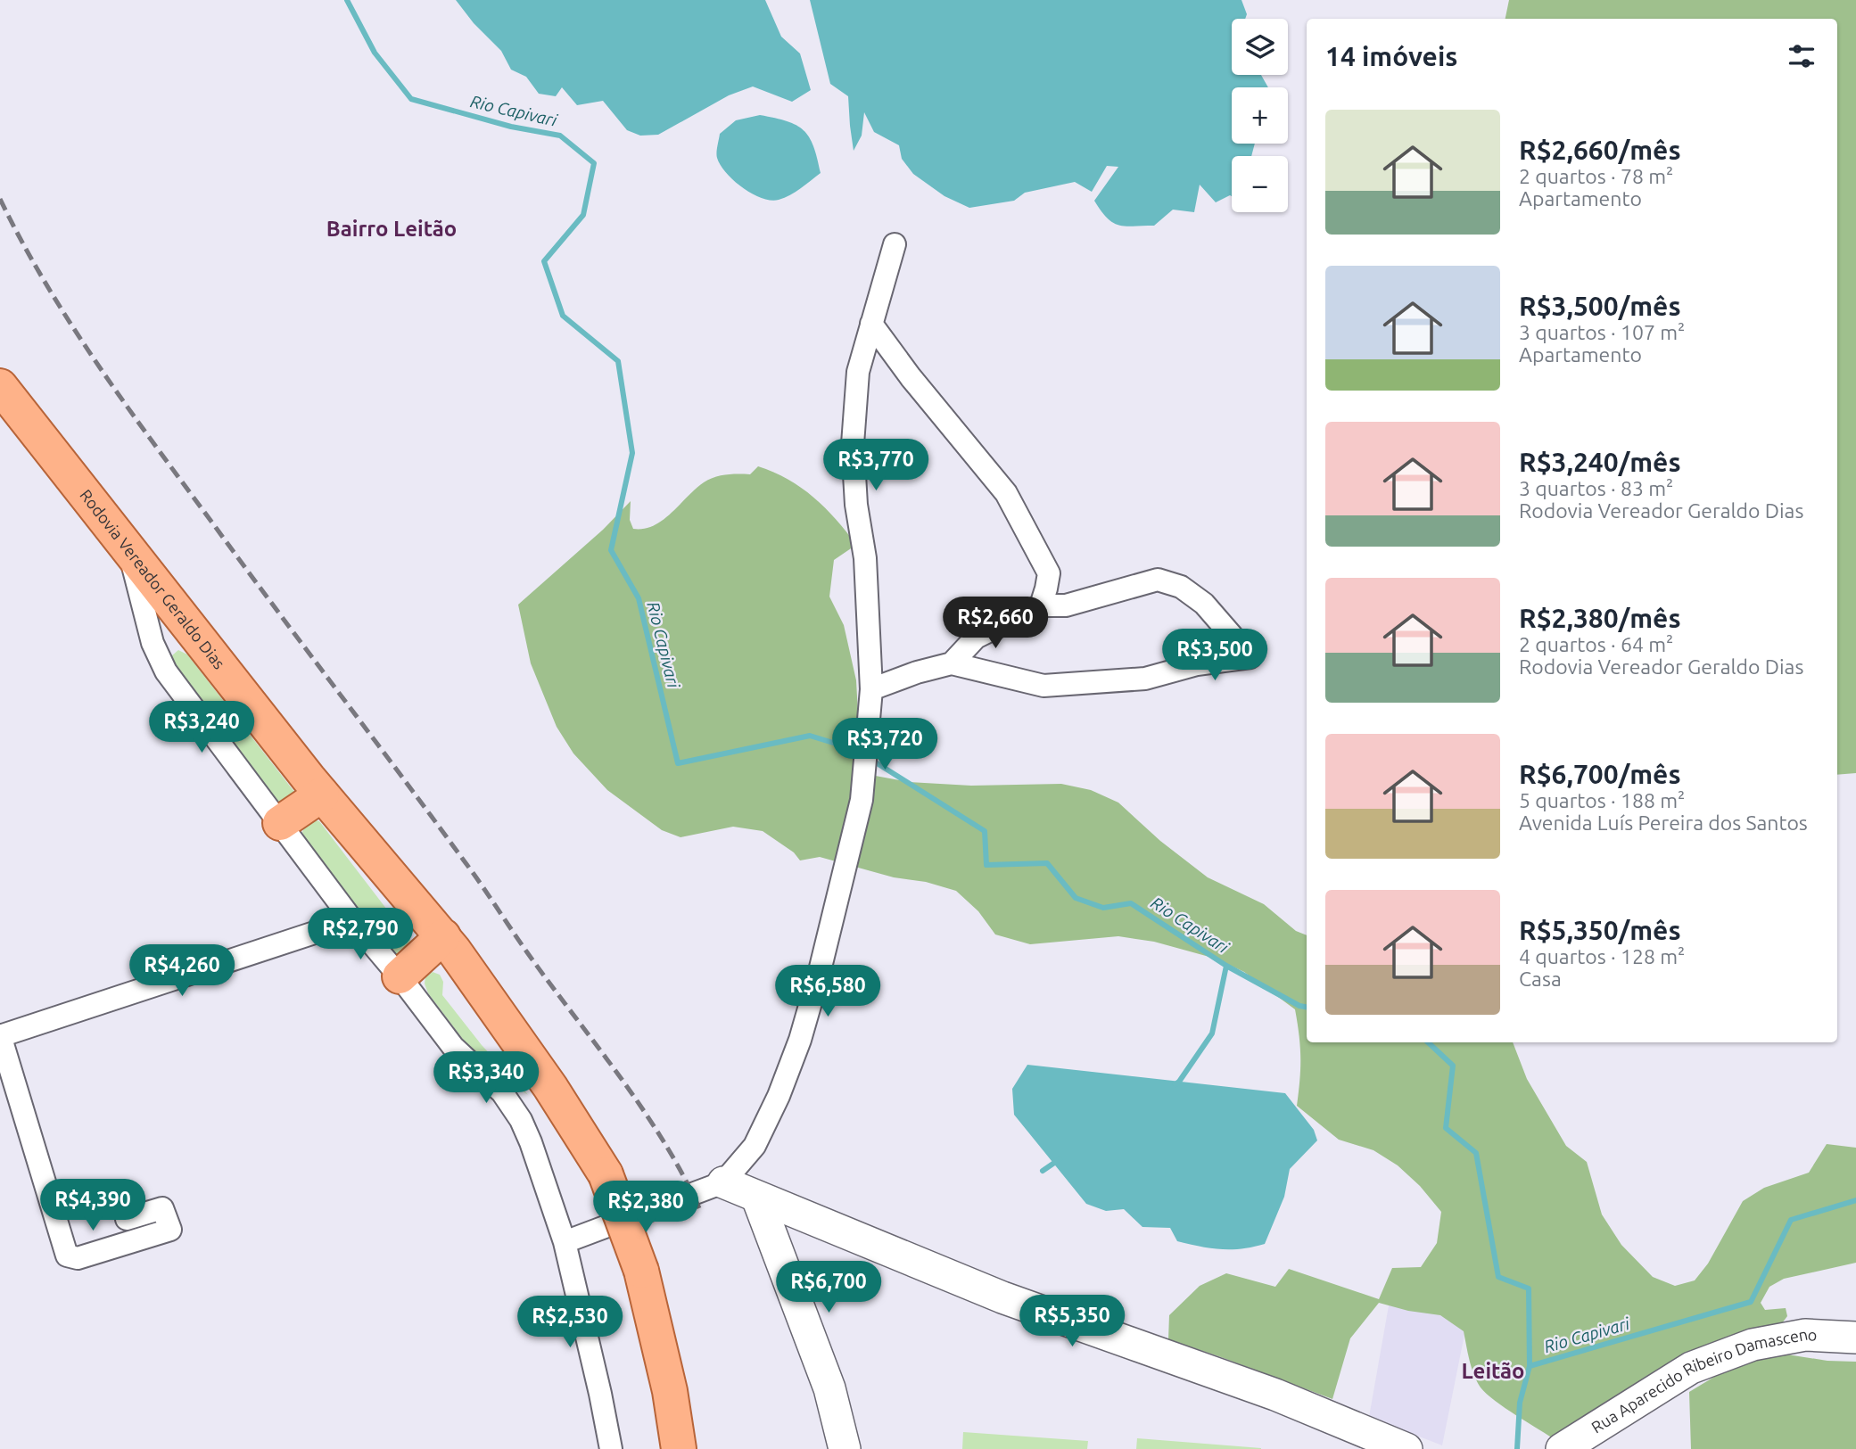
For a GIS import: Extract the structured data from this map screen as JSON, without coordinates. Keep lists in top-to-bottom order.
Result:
{
  "streets": {
    "main road": ["Rodovia Vereador Geraldo Dias"],
    "street": ["Rua Aparecido Ribeiro Damasceno"]
  },
  "districts": ["Bairro Leitão", "Leitão"],
  "water": ["Rio Capivari"],
  "page": {
    "map_buttons": ["+", "−"],
    "heading": "14 imóveis",
    "list": [
      {
        "name": "R$2,660/mês",
        "note": "2 quartos · 78 m² · Apartamento"
      },
      {
        "name": "R$3,500/mês",
        "note": "3 quartos · 107 m² · Apartamento"
      },
      {
        "name": "R$3,240/mês",
        "note": "3 quartos · 83 m² · Rodovia Vereador Geraldo Dias"
      },
      {
        "name": "R$2,380/mês",
        "note": "2 quartos · 64 m² · Rodovia Vereador Geraldo Dias"
      },
      {
        "name": "R$6,700/mês",
        "note": "5 quartos · 188 m² · Avenida Luís Pereira dos Santos"
      },
      {
        "name": "R$5,350/mês",
        "note": "4 quartos · 128 m² · Casa"
      }
    ],
    "price": [
      "R$3,770",
      "R$2,660",
      "R$3,500",
      "R$3,240",
      "R$3,720",
      "R$2,790",
      "R$4,260",
      "R$6,580",
      "R$3,340",
      "R$4,390",
      "R$2,380",
      "R$6,700",
      "R$5,350",
      "R$2,530"
    ]
  }
}
